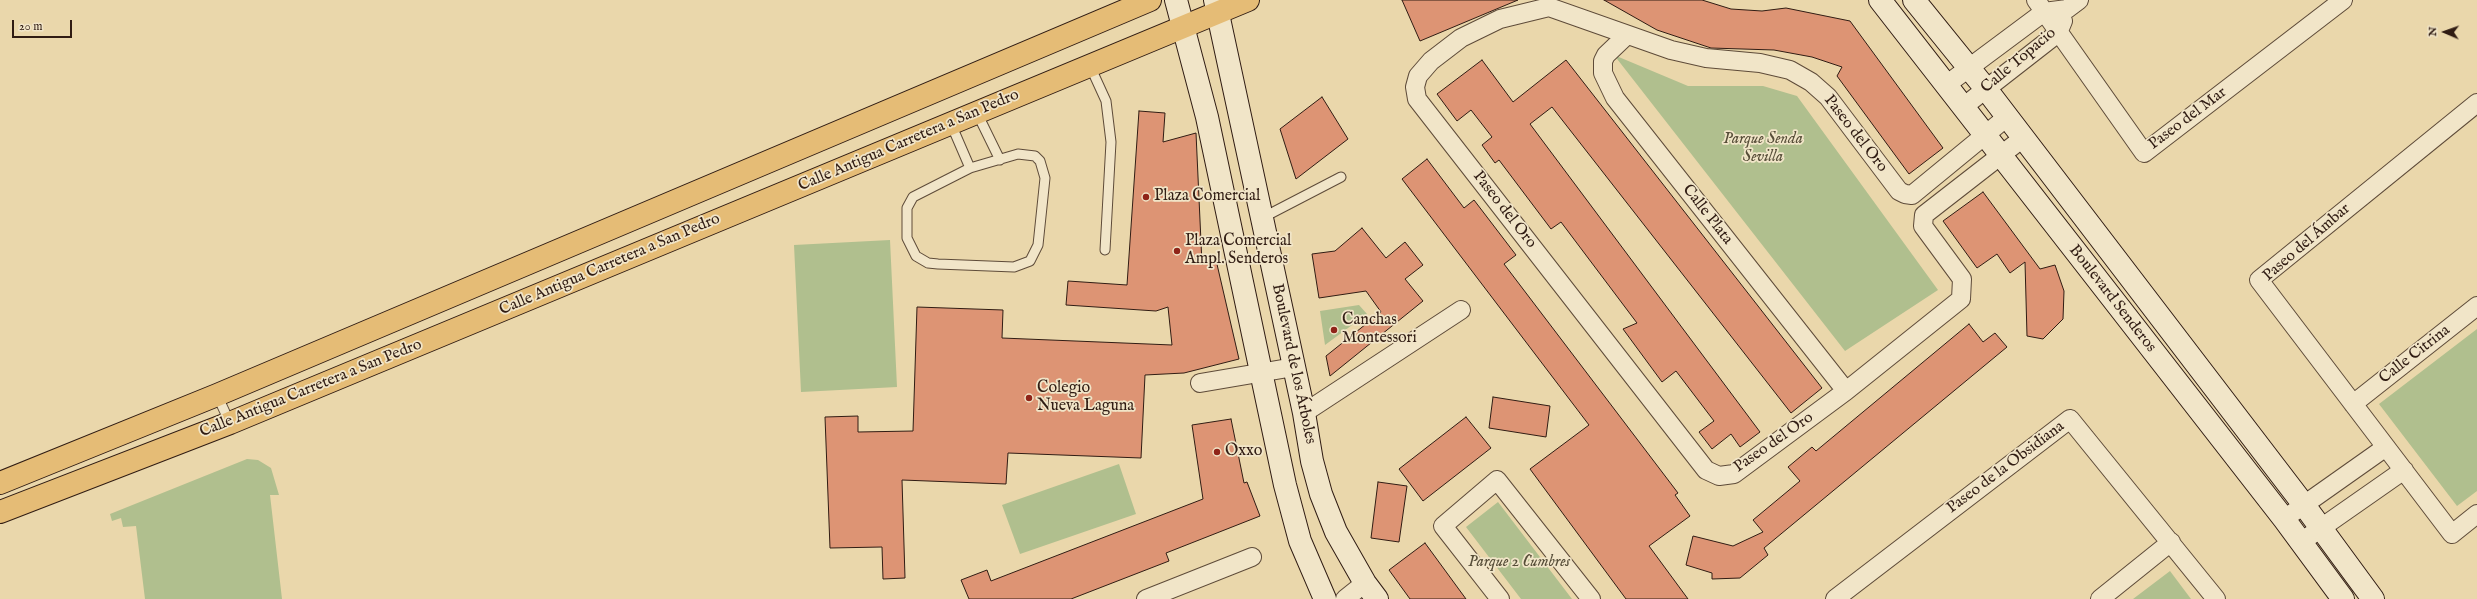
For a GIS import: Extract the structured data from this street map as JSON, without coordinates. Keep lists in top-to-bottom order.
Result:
{
  "streets": {
    "main road": ["Calle Antigua Carretera a San Pedro", "Boulevard Senderos", "Boulevard de los Árboles"],
    "street": [
      "Calle Topacio",
      "Paseo del Mar",
      "Paseo del Oro",
      "Calle Plata",
      "Paseo del Ámbar",
      "Calle Citrina",
      "Paseo de la Obsidiana"
    ]
  },
  "crossings": [
    ["Calle Topacio", "Paseo del Mar"],
    ["Calle Topacio", "Boulevard Senderos"],
    ["Paseo del Oro", "Calle Plata"],
    ["Paseo del Oro", "Boulevard Senderos"],
    ["Calle Antigua Carretera a San Pedro", "Boulevard de los Árboles"],
    ["Paseo del Ámbar", "Calle Citrina"]
  ],
  "parks": ["Parque Senda Sevilla", "Parque 2 Cumbres"],
  "places": [
    "Plaza Comercial",
    "Plaza Comercial Ampl. Senderos",
    "Canchas Montessori",
    "Colegio Nueva Laguna",
    "Oxxo"
  ],
  "scale_bar": "20 m",
  "north": "left"
}
